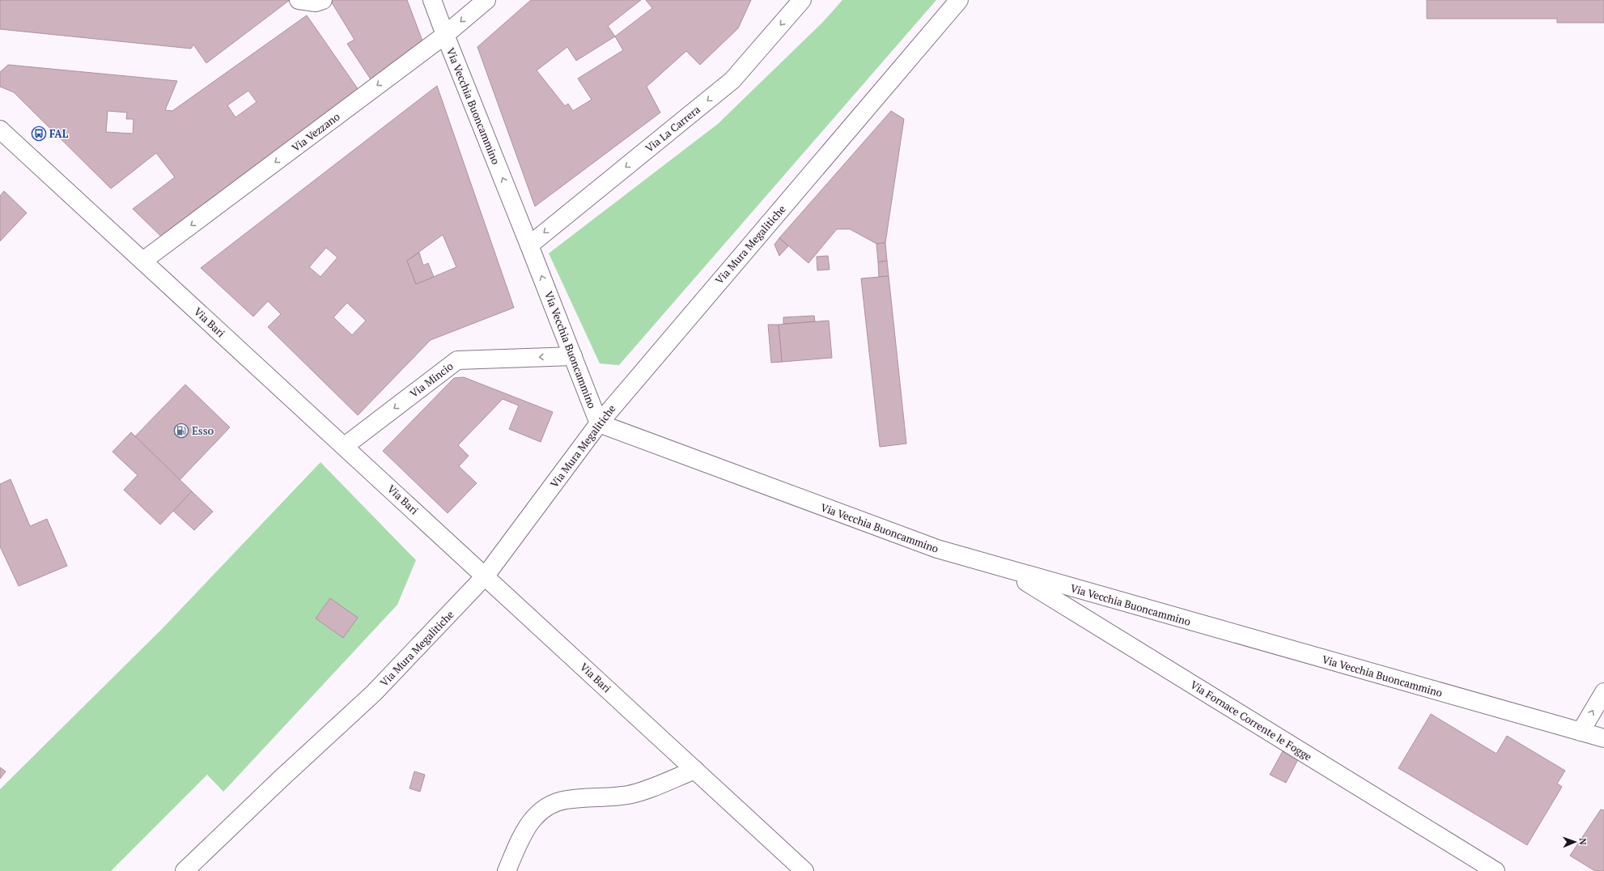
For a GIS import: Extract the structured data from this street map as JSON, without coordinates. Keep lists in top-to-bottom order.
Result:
{
  "streets": {
    "street": [
      "Via Vecchia Buoncammino",
      "Via La Carrera",
      "Via Vezzano",
      "Via Mura Megalitiche",
      "Via Bari",
      "Via Mincio",
      "Via Fornace Corrente le Fogge"
    ]
  },
  "crossings": [
    ["Via Vecchia Buoncammino", "Via La Carrera"],
    ["Via Vecchia Buoncammino", "Via Vezzano"],
    ["Via Vecchia Buoncammino", "Via Mura Megalitiche"],
    ["Via Vecchia Buoncammino", "Via Mincio"],
    ["Via Vecchia Buoncammino", "Via Fornace Corrente le Fogge"],
    ["Via Vezzano", "Via Bari"],
    ["Via Mura Megalitiche", "Via Bari"],
    ["Via Bari", "Via Mincio"]
  ],
  "one_way": ["Via La Carrera", "Via Vezzano", "Via Mincio"],
  "places": {
    "bus stop": ["FAL"],
    "fuel station": ["Esso"]
  },
  "north": "right"
}
